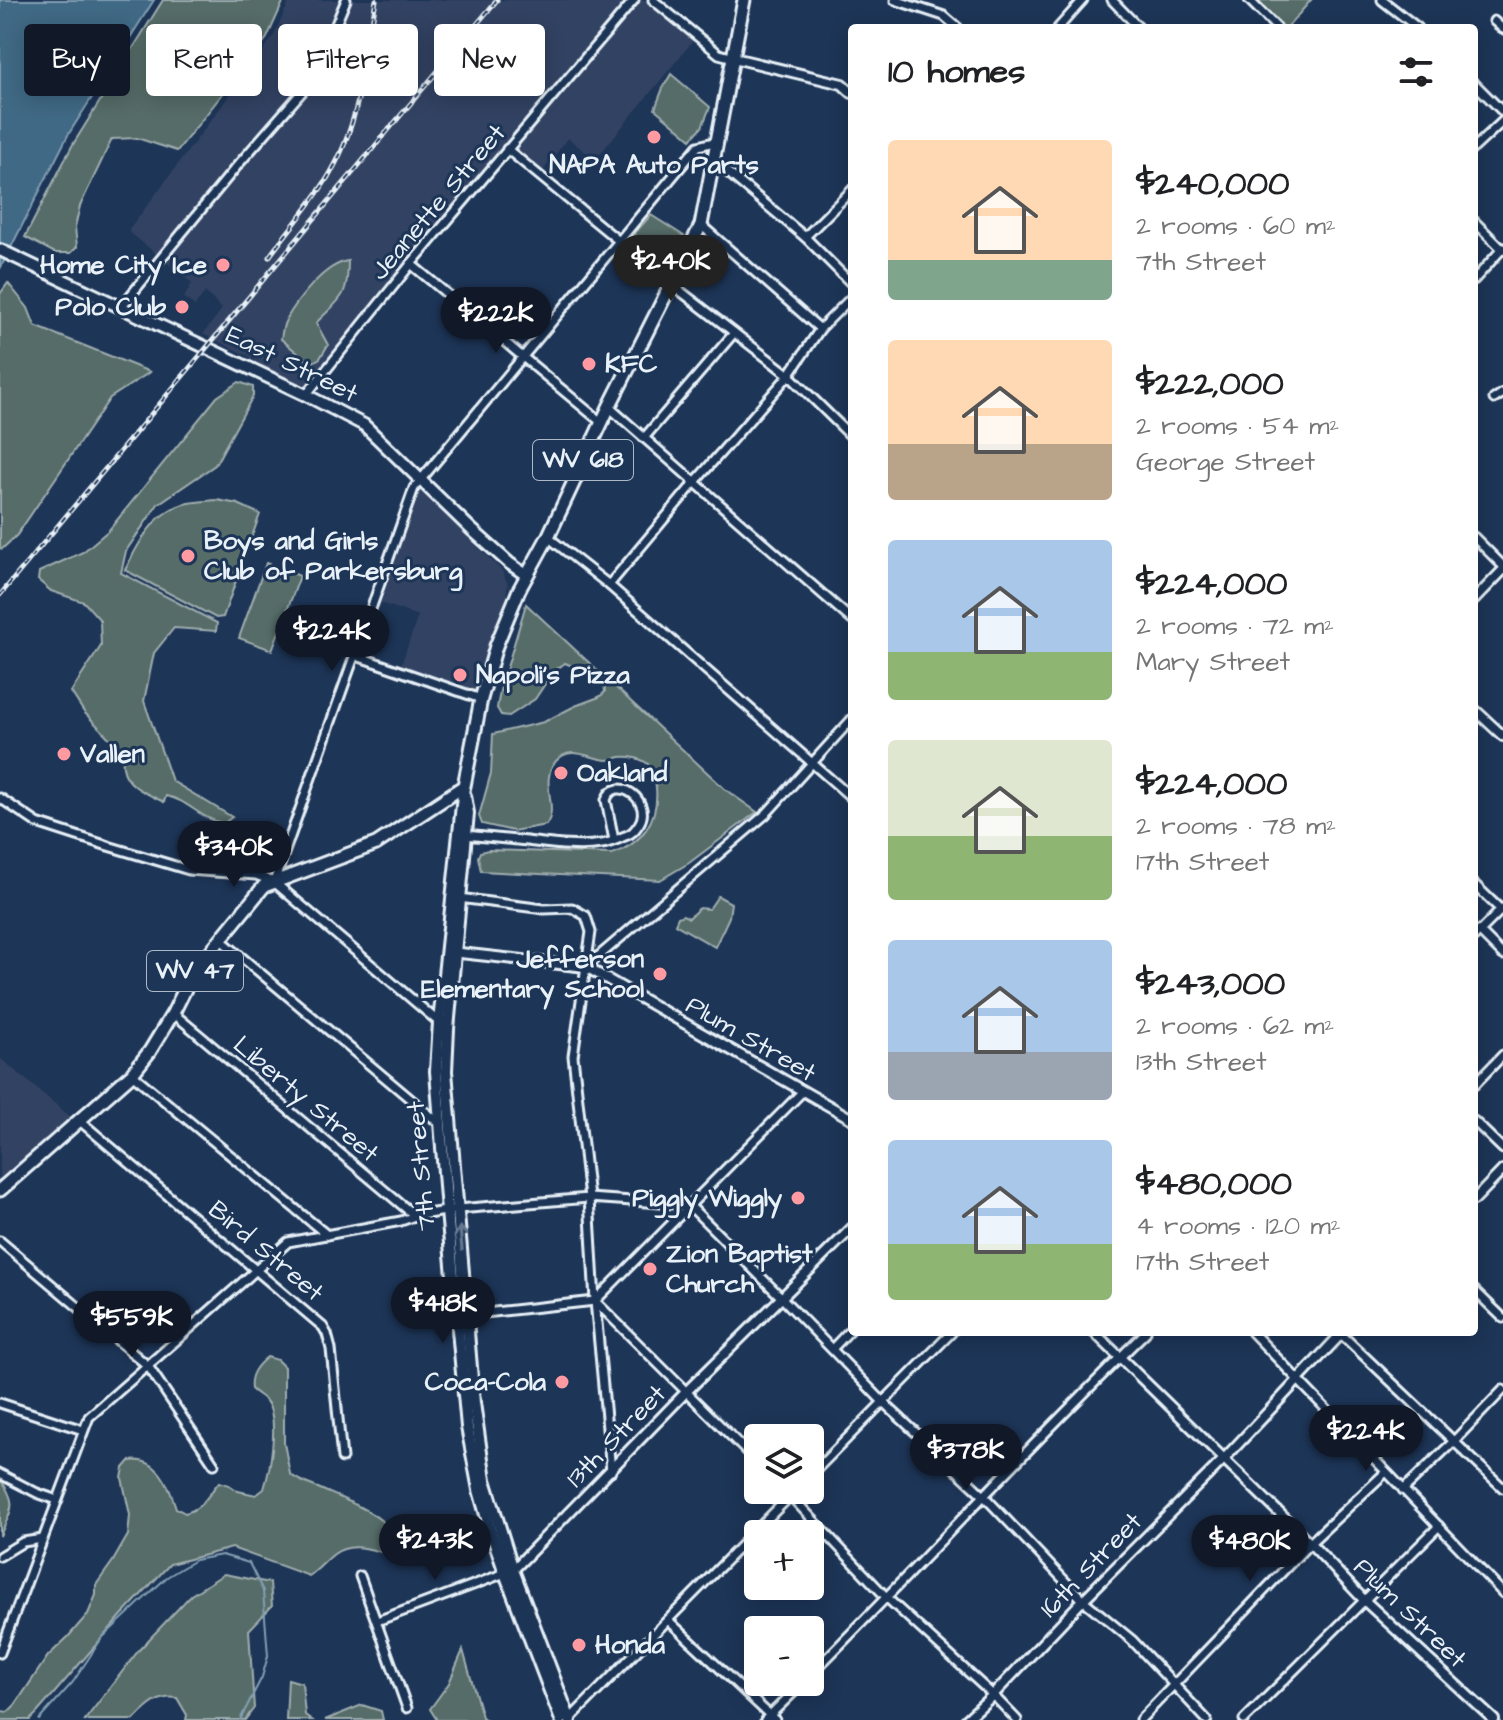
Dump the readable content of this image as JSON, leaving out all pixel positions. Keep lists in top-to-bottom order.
{
  "streets": {
    "main road": [
      "East Street",
      "WV 618",
      "WV 47",
      "7th Street"
    ],
    "street": [
      "Jeanette Street",
      "Plum Street",
      "Liberty Street",
      "Bird Street",
      "13th Street",
      "16th Street"
    ]
  },
  "crossings": [
    ["Jeanette Street", "East Street"],
    ["East Street", "7th Street"],
    ["WV 47", "Liberty Street"],
    ["WV 47", "7th Street"],
    ["WV 47", "Bird Street"],
    ["Plum Street", "7th Street"],
    ["Plum Street", "16th Street"],
    ["7th Street", "13th Street"]
  ],
  "places": [
    "NAPA Auto Parts",
    "Home City Ice",
    "Polo Club",
    "KFC",
    "Boys and Girls Club of Parkersburg",
    "Napoli's Pizza",
    "Vallen",
    "Oakland",
    "Jefferson Elementary School",
    "Piggly Wiggly",
    "Zion Baptist Church",
    "Coca-Cola",
    "Honda"
  ],
  "page": {
    "chip": [
      "Buy",
      "Rent",
      "Filters",
      "New"
    ],
    "heading": "10 homes",
    "list": [
      {
        "name": "$240,000",
        "note": "2 rooms · 60 m² · 7th Street"
      },
      {
        "name": "$222,000",
        "note": "2 rooms · 54 m² · George Street"
      },
      {
        "name": "$224,000",
        "note": "2 rooms · 72 m² · Mary Street"
      },
      {
        "name": "$224,000",
        "note": "2 rooms · 78 m² · 17th Street"
      },
      {
        "name": "$243,000",
        "note": "2 rooms · 62 m² · 13th Street"
      },
      {
        "name": "$480,000",
        "note": "4 rooms · 120 m² · 17th Street"
      }
    ],
    "price": [
      "$240K",
      "$222K",
      "$224K",
      "$340K",
      "$418K",
      "$559K",
      "$224K",
      "$378K",
      "$243K",
      "$480K"
    ],
    "map_buttons": ["+", "−"]
  }
}
